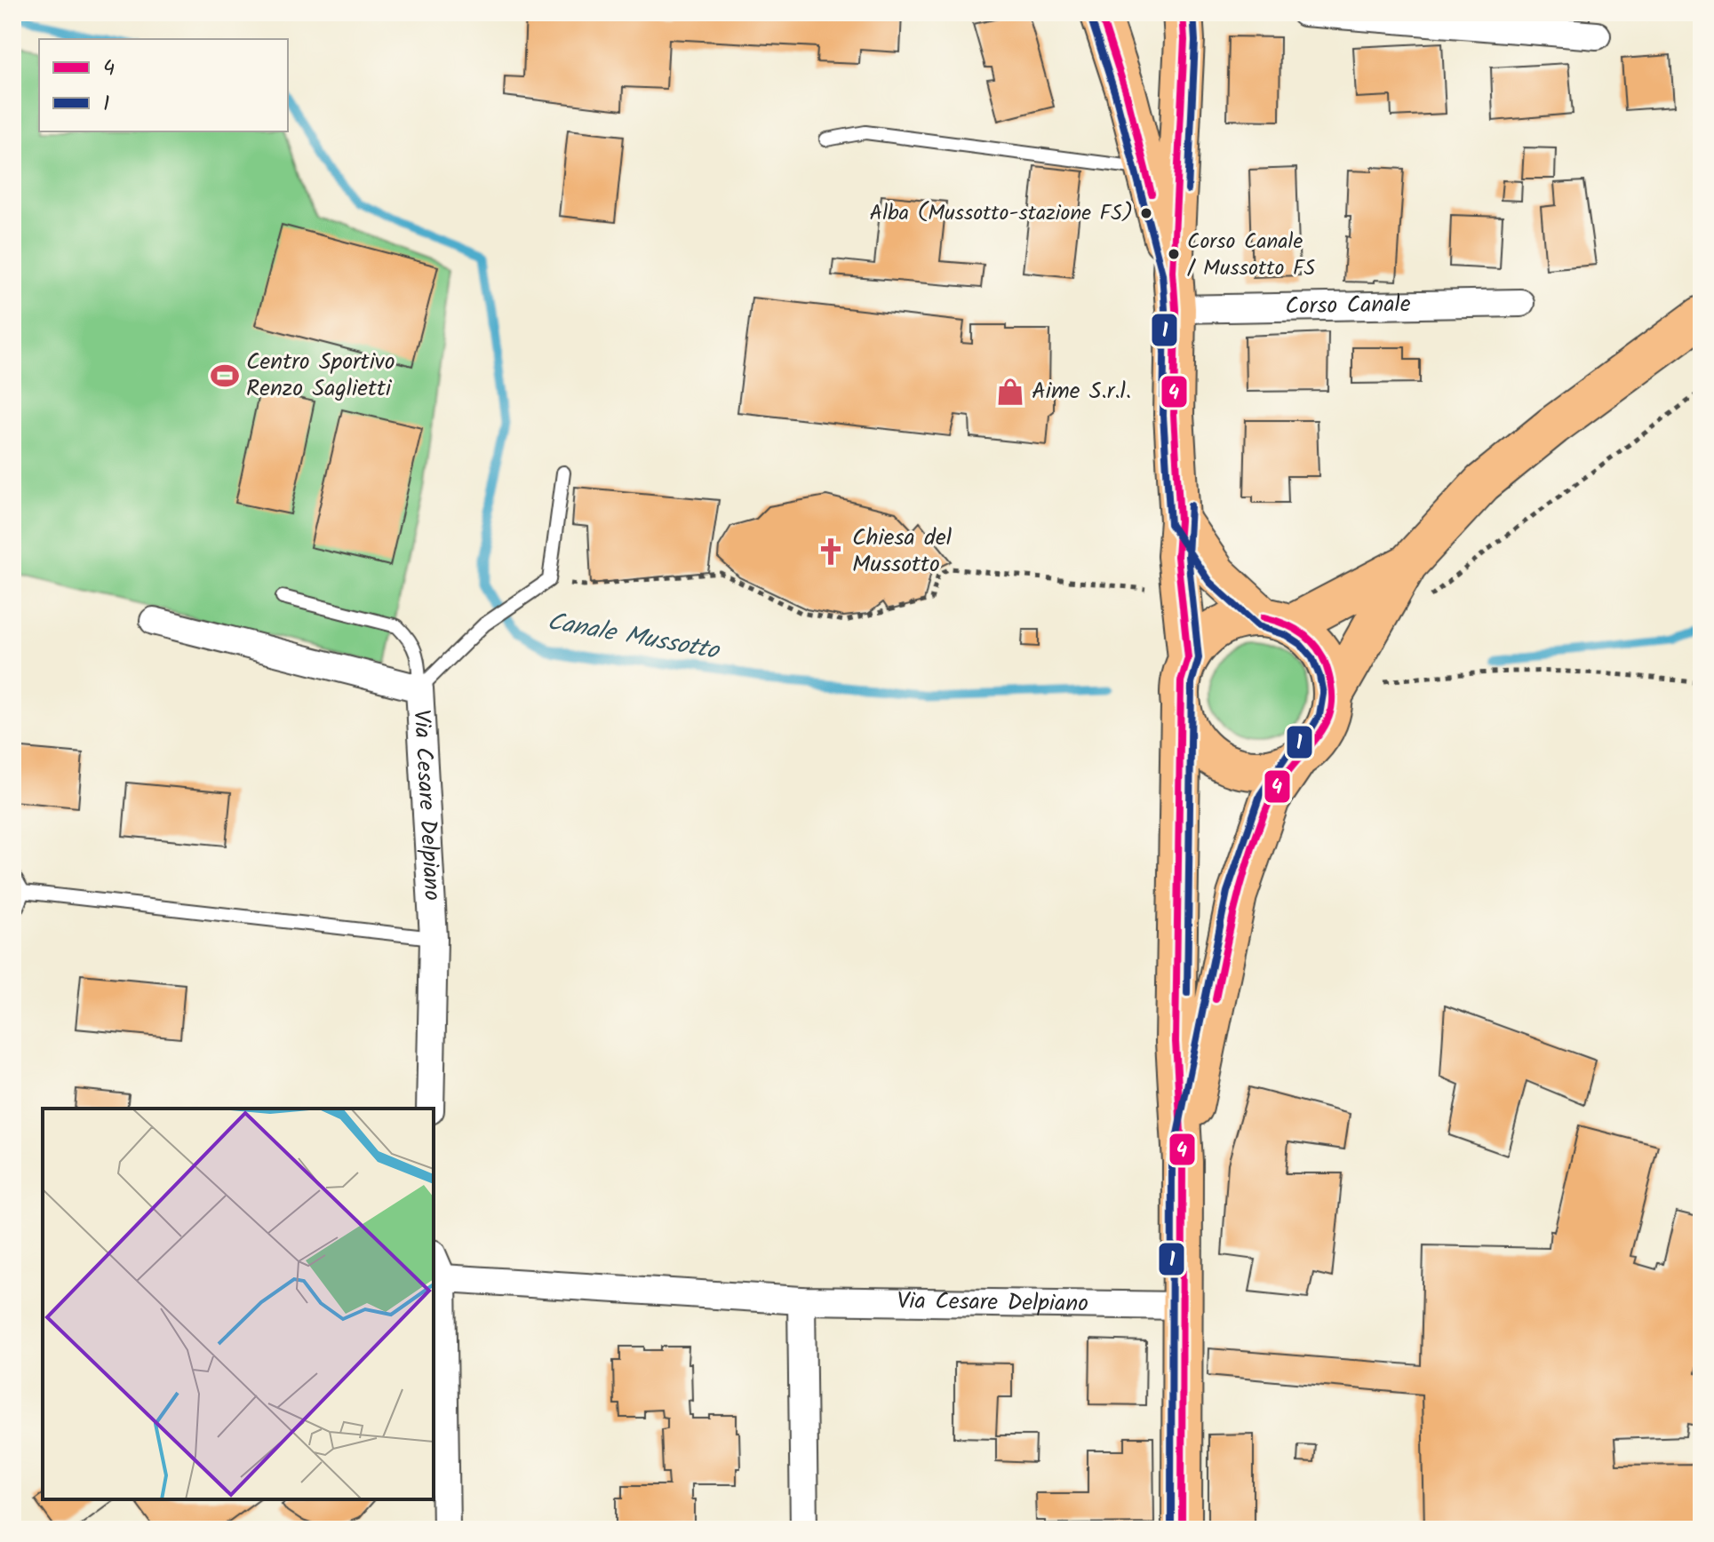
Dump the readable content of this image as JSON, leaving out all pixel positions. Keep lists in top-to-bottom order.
{
  "streets": {
    "street": ["Corso Canale", "Via Cesare Delpiano"]
  },
  "water": ["Canale Mussotto"],
  "places": {
    "other": ["Alba (Mussotto-stazione FS)", "Corso Canale / Mussotto FS"],
    "sports": ["Centro Sportivo Renzo Saglietti"],
    "shop": ["Aime S.r.l."],
    "church": ["Chiesa del Mussotto"]
  },
  "lines": ["transit line 4", "transit line 1"],
  "legend": ["4", "1"]
}
